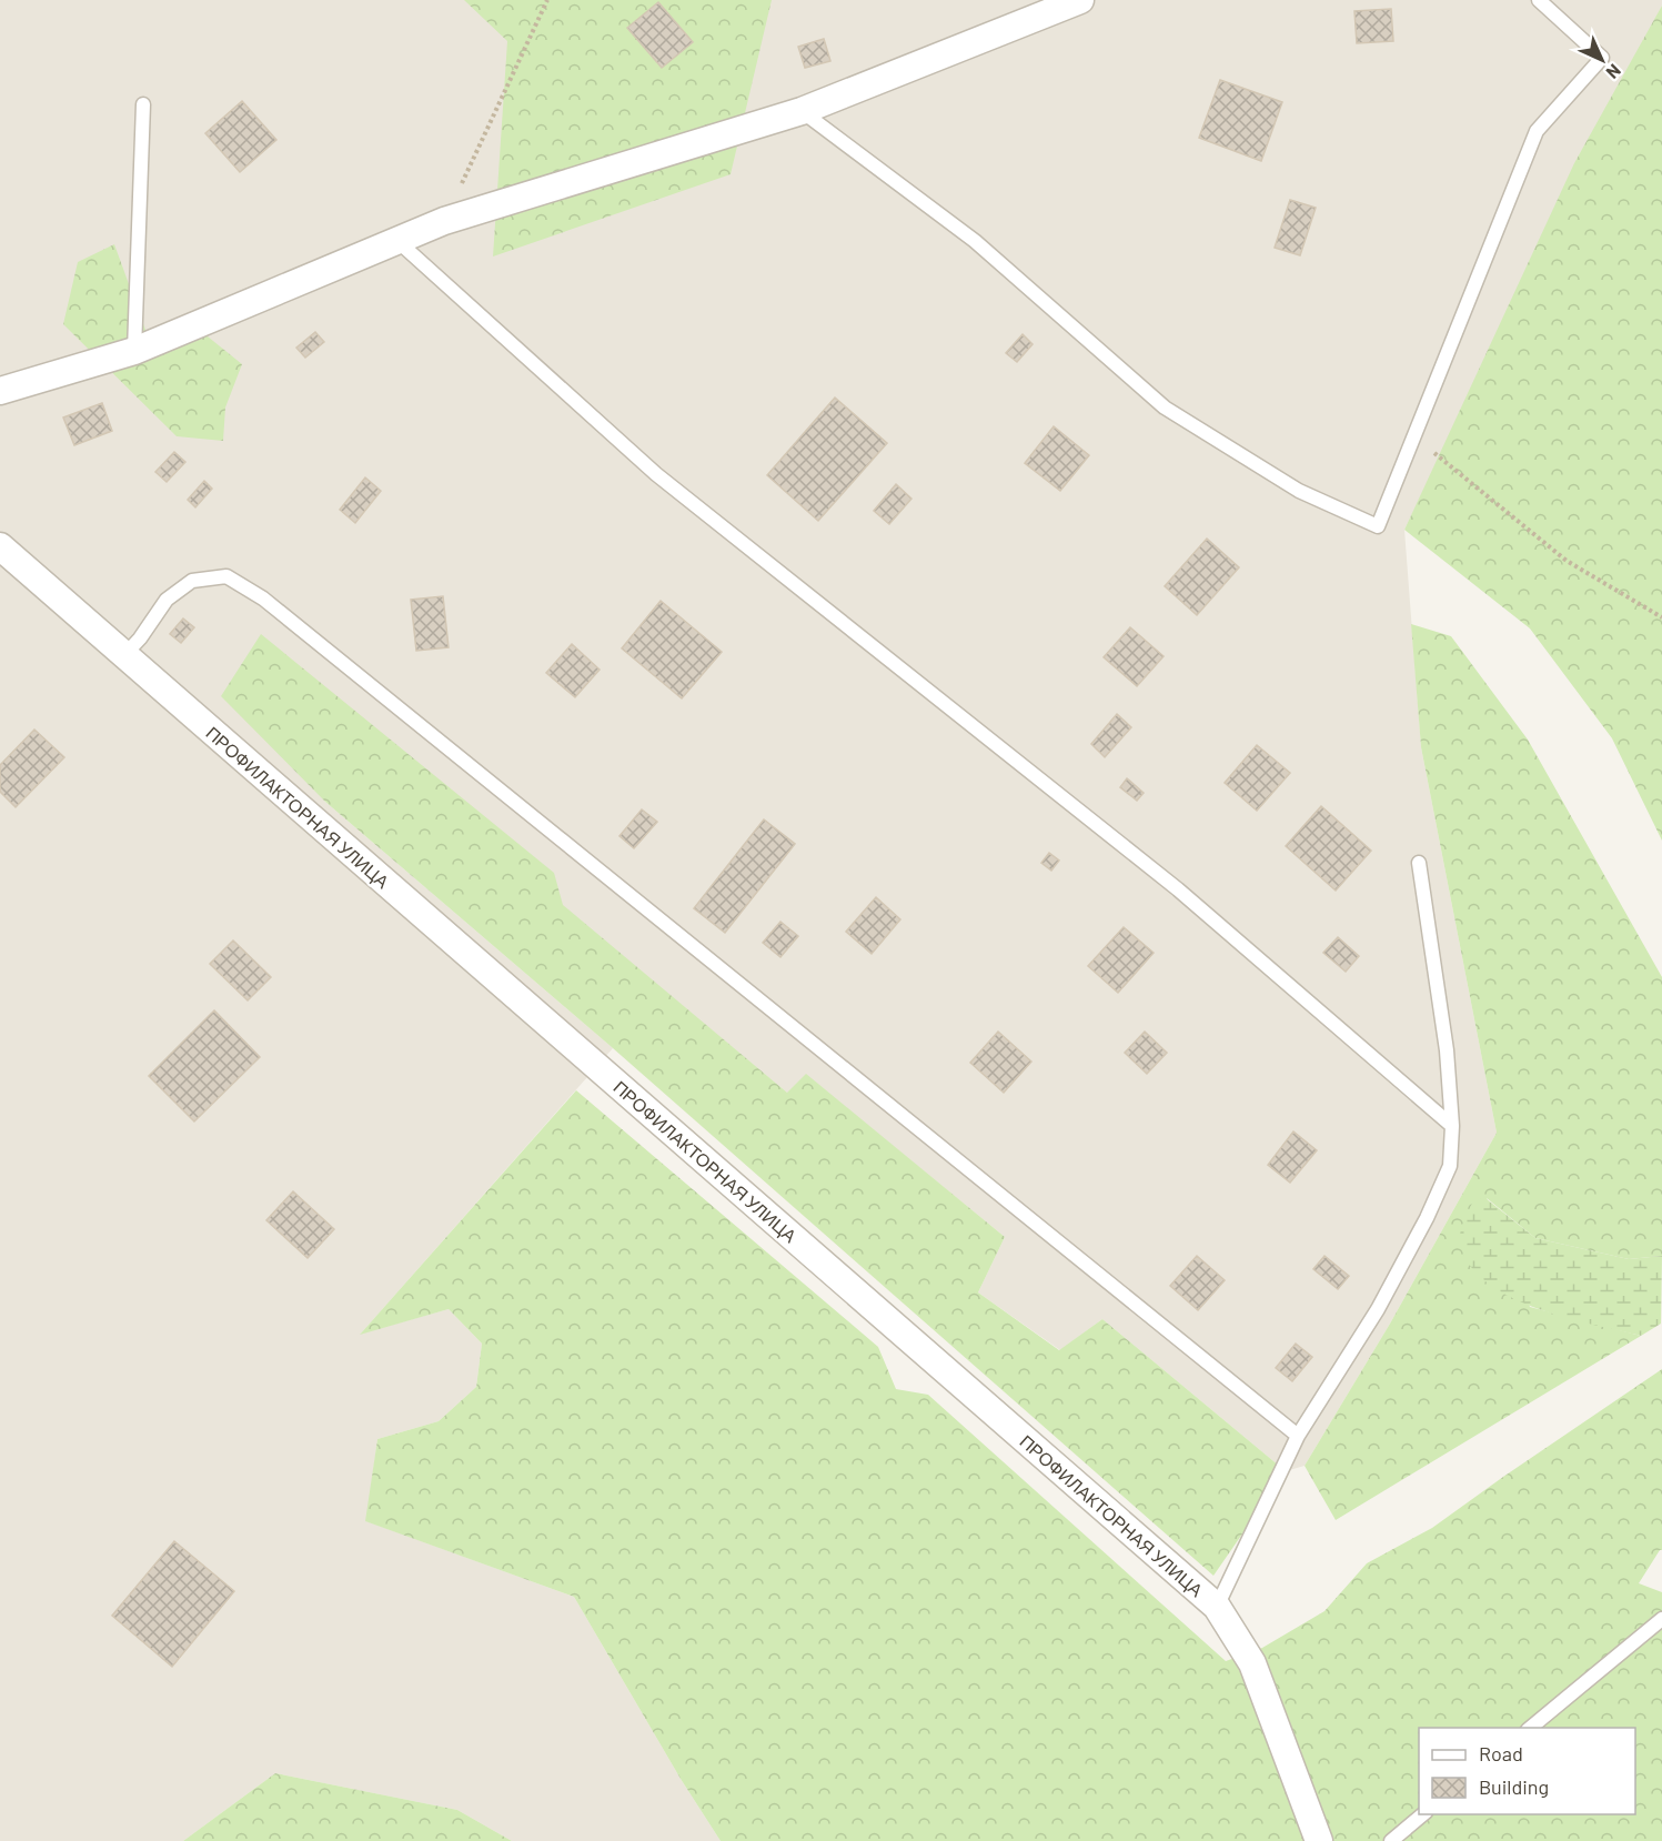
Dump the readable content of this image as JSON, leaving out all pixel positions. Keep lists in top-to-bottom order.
{
  "streets": {
    "street": ["ПРОФИЛАКТОРНАЯ УЛИЦА"]
  },
  "legend": ["Road", "Building"],
  "north": "bottom right"
}
